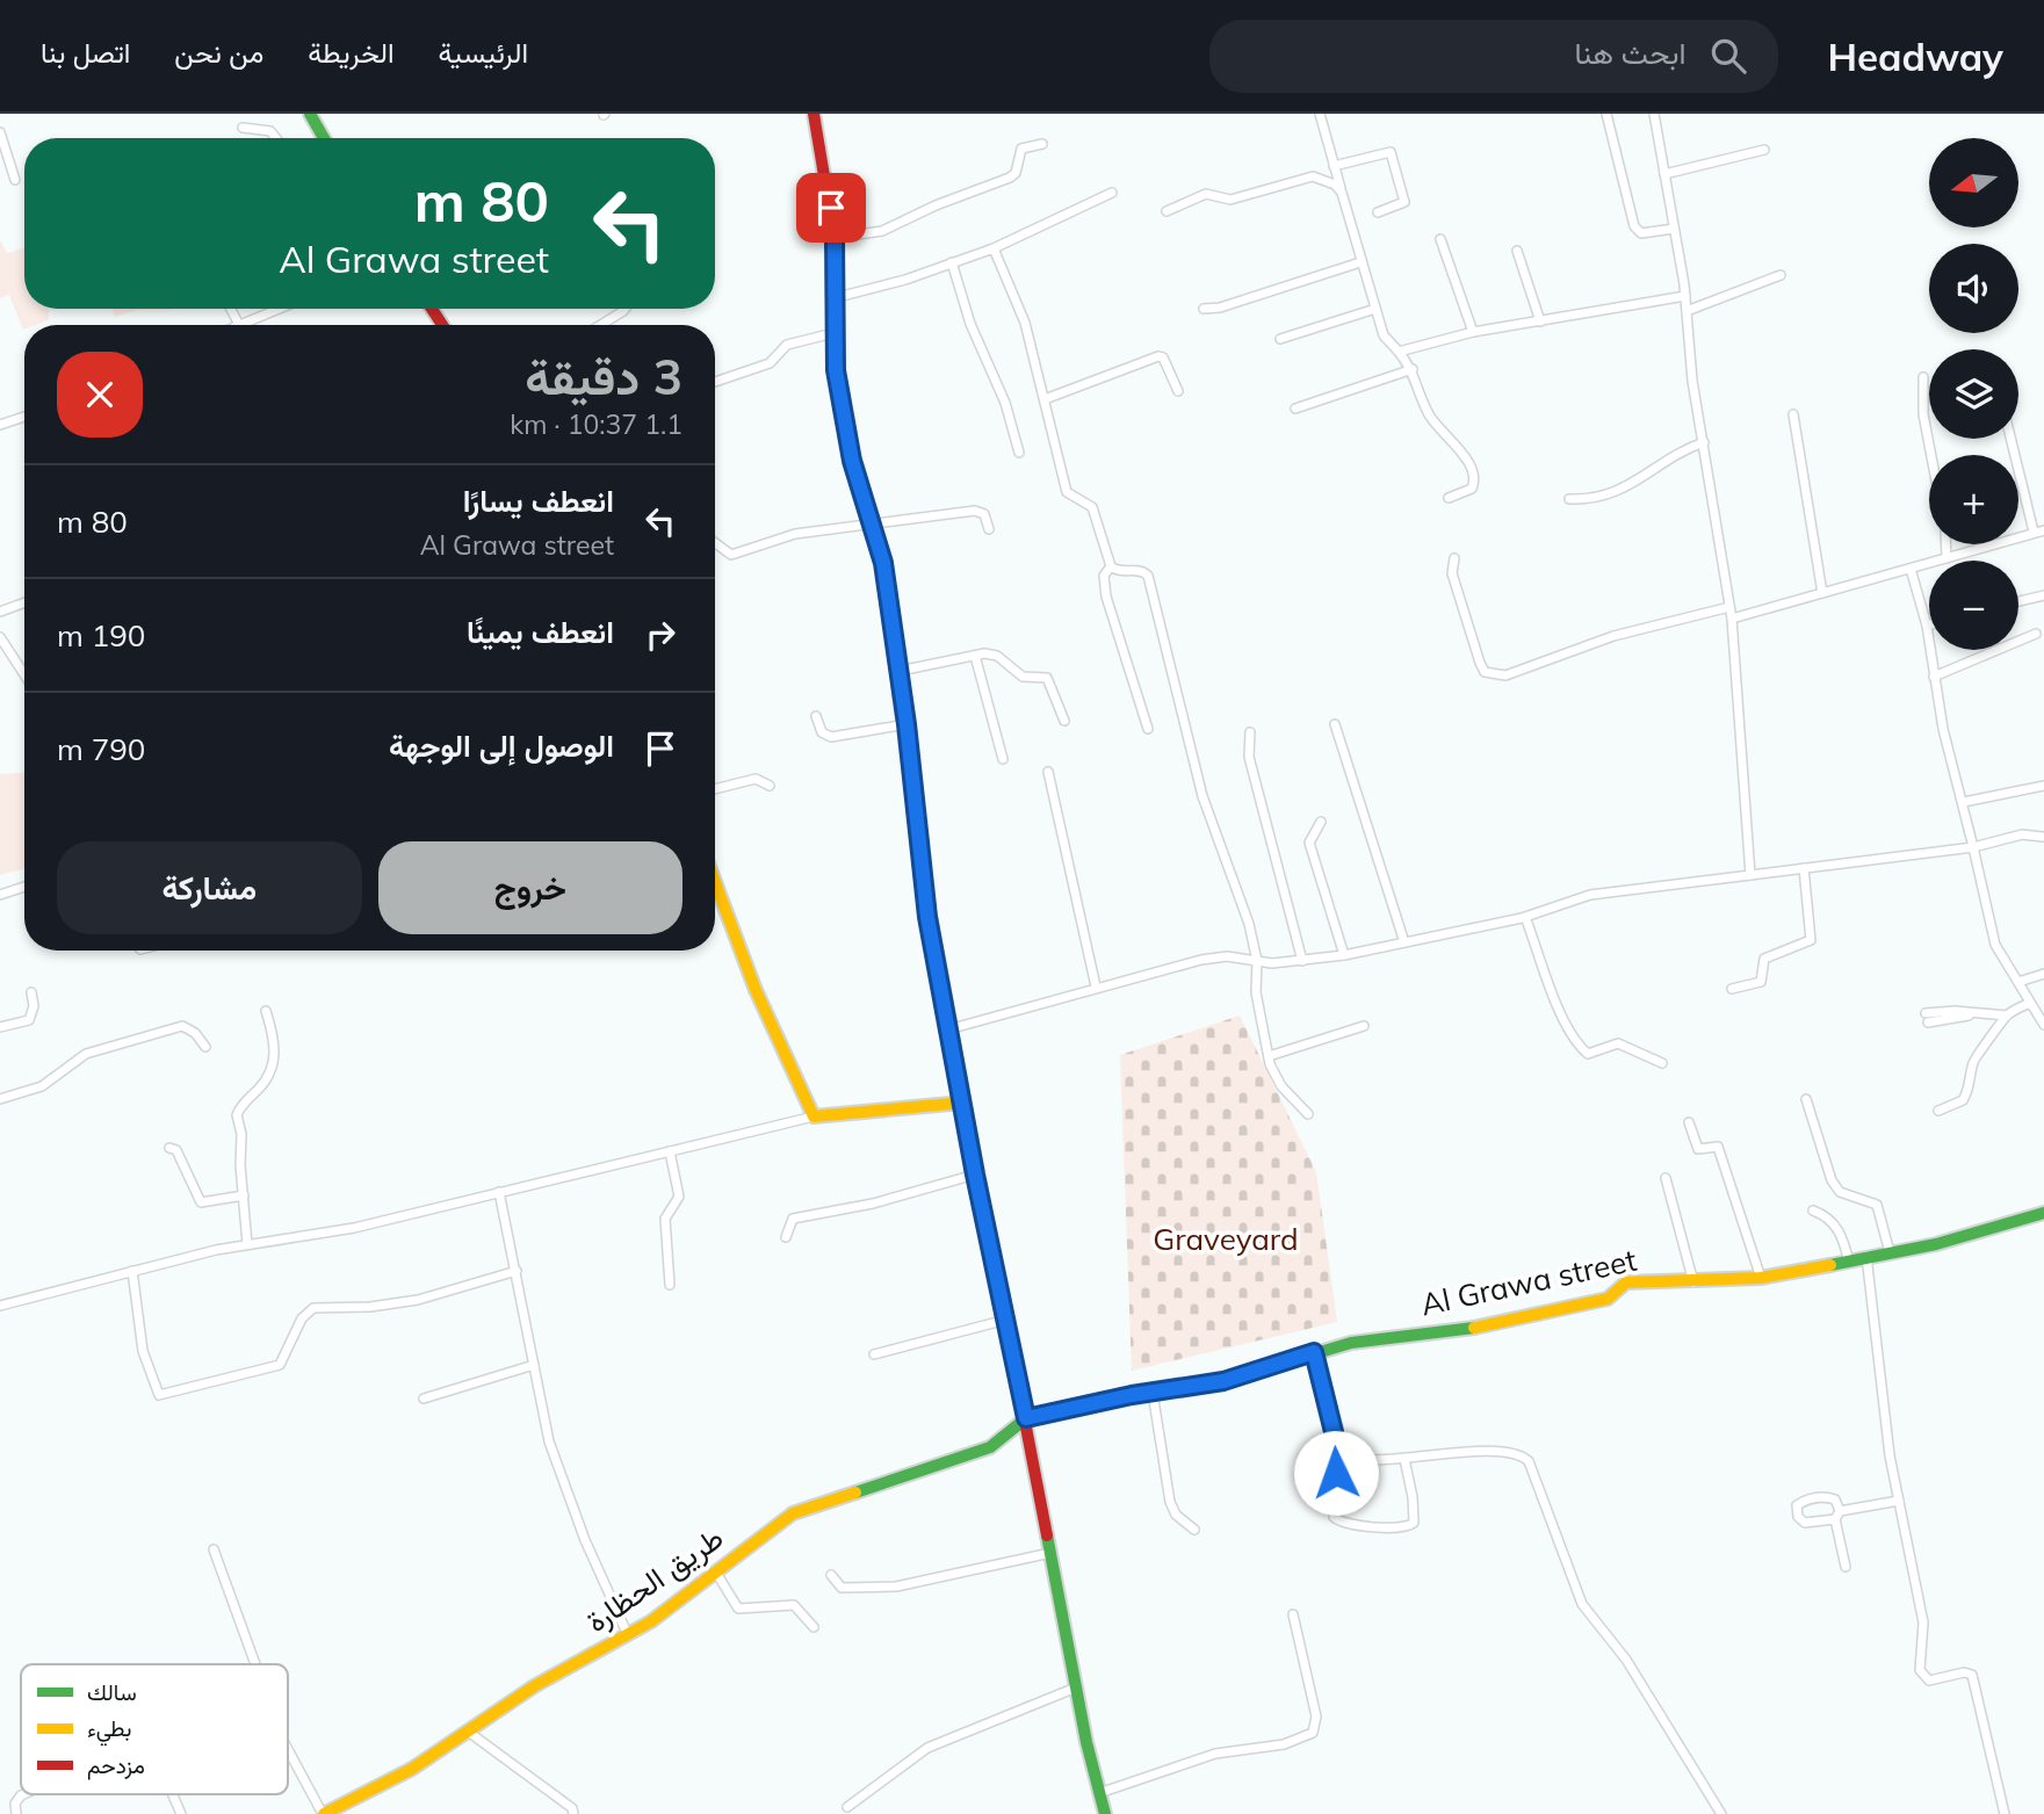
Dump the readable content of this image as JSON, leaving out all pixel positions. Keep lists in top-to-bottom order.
{
  "streets": {
    "street": ["Al Grawa street", "طريق الحظارة"]
  },
  "crossings": [
    ["Al Grawa street", "طريق الحظارة"]
  ],
  "parks": ["Graveyard"],
  "legend": ["سالك", "بطيء", "مزدحم"],
  "north": "left",
  "page": {
    "header": "Headway",
    "search": "ابحث هنا",
    "nav": [
      "الرئيسية",
      "الخريطة",
      "من نحن",
      "اتصل بنا"
    ],
    "map_buttons": ["+", "−"],
    "turn": ["80 m", "Al Grawa street"],
    "heading": ["3 دقيقة", "1.1 km · 10:37"],
    "list": [
      {
        "name": "انعطف يسارًا",
        "note": "Al Grawa street",
        "value": "80 m"
      },
      {
        "name": "انعطف يمينًا",
        "value": "190 m"
      },
      {
        "name": "الوصول إلى الوجهة",
        "value": "790 m"
      }
    ],
    "buttons": ["خروج", "مشاركة"]
  }
}
